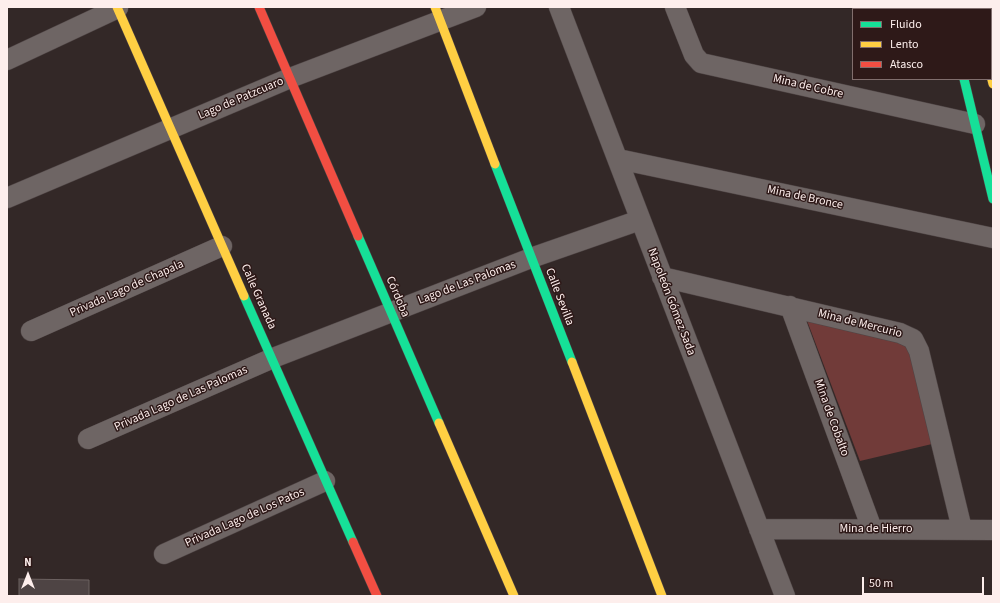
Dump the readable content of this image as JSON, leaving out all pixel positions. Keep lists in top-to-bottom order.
{
  "streets": {
    "street": [
      "Mina de Cobre",
      "Lago de Patzcuaro",
      "Mina de Bronce",
      "Lago de Las Palomas",
      "Privada Lago de Chapala",
      "Calle Granada",
      "Córdoba",
      "Calle Sevilla",
      "Napoleón Gómez Sada",
      "Mina de Mercurio",
      "Privada Lago de Las Palomas",
      "Mina de Cobalto",
      "Privada Lago de Los Patos",
      "Mina de Hierro"
    ]
  },
  "crossings": [
    ["Lago de Patzcuaro", "Calle Granada"],
    ["Lago de Patzcuaro", "Córdoba"],
    ["Lago de Patzcuaro", "Calle Sevilla"],
    ["Mina de Bronce", "Napoleón Gómez Sada"],
    ["Lago de Las Palomas", "Calle Granada"],
    ["Lago de Las Palomas", "Córdoba"],
    ["Lago de Las Palomas", "Calle Sevilla"],
    ["Lago de Las Palomas", "Napoleón Gómez Sada"],
    ["Lago de Las Palomas", "Privada Lago de Las Palomas"],
    ["Privada Lago de Chapala", "Calle Granada"],
    ["Calle Granada", "Privada Lago de Las Palomas"],
    ["Calle Granada", "Privada Lago de Los Patos"],
    ["Napoleón Gómez Sada", "Mina de Mercurio"],
    ["Napoleón Gómez Sada", "Mina de Hierro"],
    ["Mina de Mercurio", "Mina de Cobalto"],
    ["Mina de Mercurio", "Mina de Hierro"],
    ["Mina de Cobalto", "Mina de Hierro"]
  ],
  "legend": ["Fluido", "Lento", "Atasco"],
  "scale_bar": "50 m",
  "north": "top"
}
